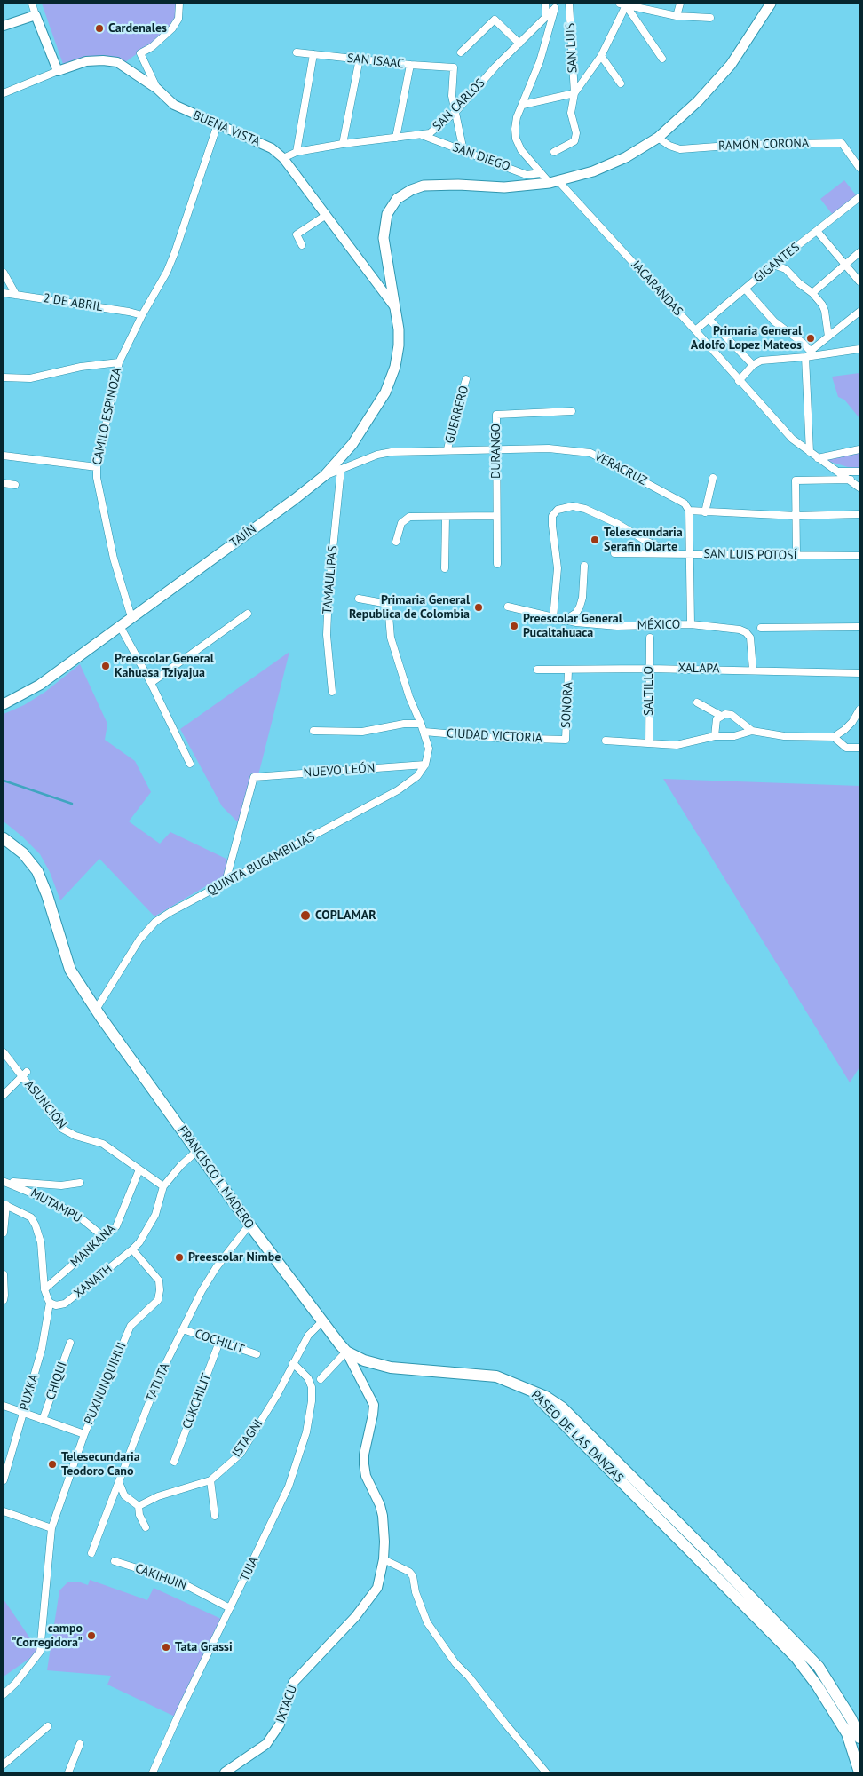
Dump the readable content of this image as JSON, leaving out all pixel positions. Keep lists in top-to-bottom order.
{
  "streets": {
    "main road": ["TAJÍN", "FRANCISCO I. MADERO", "PASEO DE LAS DANZAS"],
    "street": [
      "SAN LUIS",
      "SAN ISAAC",
      "SAN CARLOS",
      "BUENA VISTA",
      "RAMÓN CORONA",
      "SAN DIEGO",
      "GIGANTES",
      "JACARANDAS",
      "2 DE ABRIL",
      "GUERRERO",
      "CAMILO ESPINOZA",
      "DURANGO",
      "VERACRUZ",
      "SAN LUIS POTOSÍ",
      "TAMAULIPAS",
      "MÉXICO",
      "XALAPA",
      "SALTILLO",
      "SONORA",
      "CIUDAD VICTORIA",
      "NUEVO LEÓN",
      "QUINTA BUGAMBILIAS",
      "ASUNCIÓN",
      "MUTAMPU",
      "MANKANA",
      "XANATH",
      "COCHILIT",
      "CHIQUI",
      "TATUTA",
      "PUXNUNQUIHUI",
      "PUXKA",
      "COKCHILIT",
      "ISTAGNI",
      "TIJIA",
      "CAKIHUIN",
      "IXTACU"
    ]
  },
  "crossings": [
    ["SAN ISAAC", "SAN CARLOS"],
    ["SAN CARLOS", "BUENA VISTA"],
    ["SAN CARLOS", "SAN DIEGO"],
    ["SAN CARLOS", "JACARANDAS"],
    ["BUENA VISTA", "CAMILO ESPINOZA"],
    ["BUENA VISTA", "TAJÍN"],
    ["RAMÓN CORONA", "TAJÍN"],
    ["SAN DIEGO", "JACARANDAS"],
    ["GIGANTES", "JACARANDAS"],
    ["JACARANDAS", "TAJÍN"],
    ["2 DE ABRIL", "CAMILO ESPINOZA"],
    ["GUERRERO", "VERACRUZ"],
    ["CAMILO ESPINOZA", "TAJÍN"],
    ["DURANGO", "VERACRUZ"],
    ["VERACRUZ", "TAJÍN"],
    ["VERACRUZ", "TAMAULIPAS"],
    ["MÉXICO", "XALAPA"],
    ["XALAPA", "SALTILLO"],
    ["XALAPA", "SONORA"],
    ["SONORA", "CIUDAD VICTORIA"],
    ["NUEVO LEÓN", "QUINTA BUGAMBILIAS"],
    ["QUINTA BUGAMBILIAS", "FRANCISCO I. MADERO"],
    ["ASUNCIÓN", "MANKANA"],
    ["ASUNCIÓN", "XANATH"],
    ["FRANCISCO I. MADERO", "XANATH"],
    ["FRANCISCO I. MADERO", "TATUTA"],
    ["FRANCISCO I. MADERO", "PASEO DE LAS DANZAS"],
    ["FRANCISCO I. MADERO", "ISTAGNI"],
    ["MUTAMPU", "MANKANA"],
    ["XANATH", "PUXNUNQUIHUI"],
    ["XANATH", "PUXKA"],
    ["COCHILIT", "TATUTA"],
    ["COCHILIT", "COKCHILIT"],
    ["ISTAGNI", "TIJIA"],
    ["TIJIA", "CAKIHUIN"]
  ],
  "places": [
    "Cardenales",
    "Primaria General Adolfo Lopez Mateos",
    "Telesecundaria Serafin Olarte",
    "Primaria General Republica de Colombia",
    "Preescolar General Pucaltahuaca",
    "Preescolar General Kahuasa Tziyajua",
    "COPLAMAR",
    "Preescolar Nimbe",
    "Telesecundaria Teodoro Cano",
    "campo \"Corregidora\"",
    "Tata Grassi"
  ]
}
